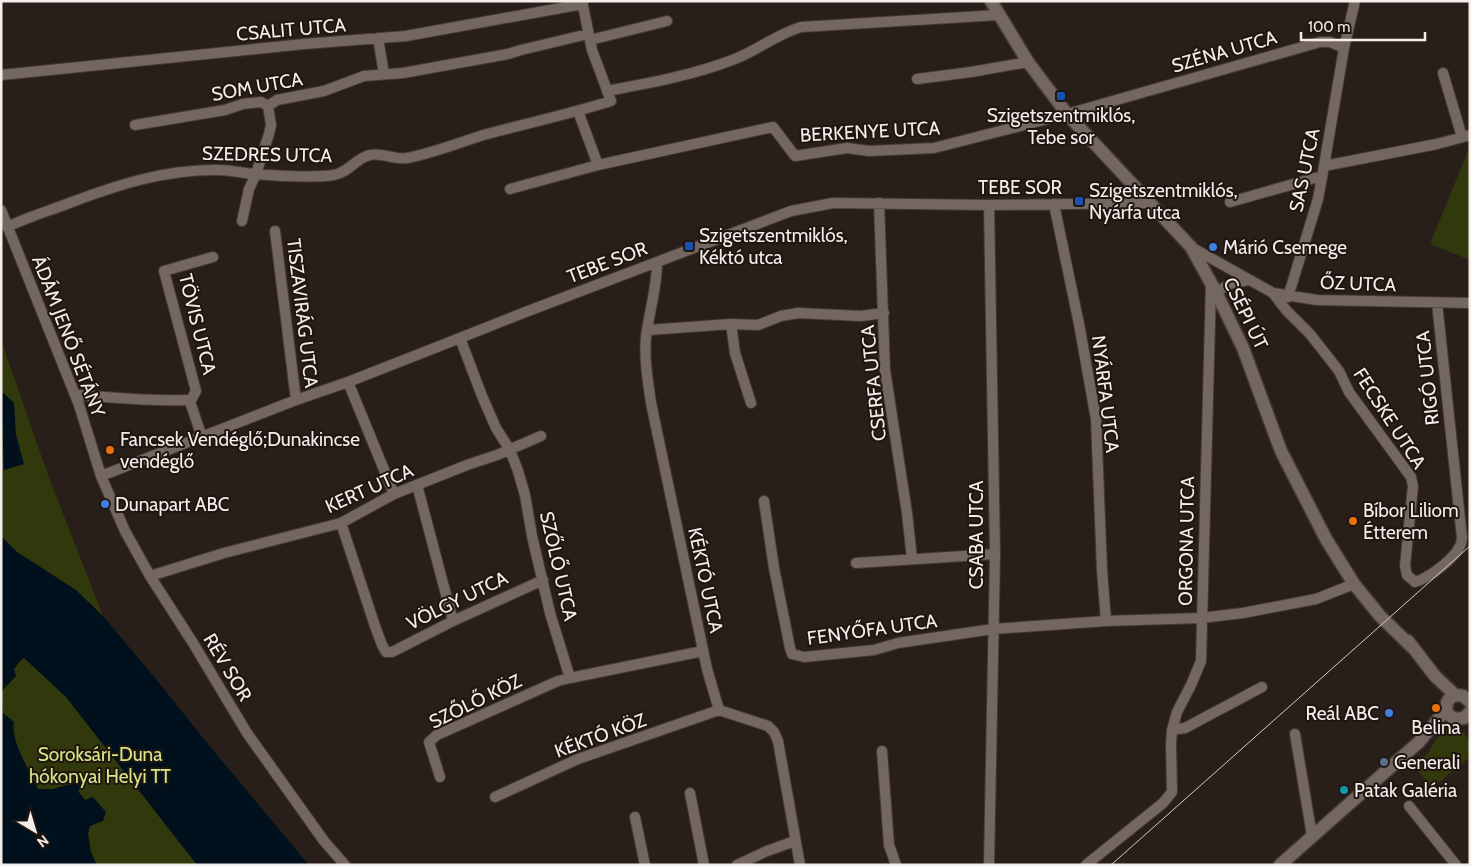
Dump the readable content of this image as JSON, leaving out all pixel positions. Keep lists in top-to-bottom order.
{
  "streets": {
    "street": [
      "CSALIT UTCA",
      "SZÉNA UTCA",
      "SOM UTCA",
      "BERKENYE UTCA",
      "SZEDRES UTCA",
      "SAS UTCA",
      "TEBE SOR",
      "ŐZ UTCA",
      "TISZAVIRÁG UTCA",
      "CSÉPI ÚT",
      "TÖVIS UTCA",
      "ÁDÁM JENŐ SÉTÁNY",
      "RIGÓ UTCA",
      "CSERFA UTCA",
      "NYÁRFA UTCA",
      "FECSKE UTCA",
      "KERT UTCA",
      "CSABA UTCA",
      "ORGONA UTCA",
      "SZŐLŐ UTCA",
      "KÉKTÓ UTCA",
      "VÖLGY UTCA",
      "FENYŐFA UTCA",
      "RÉV SOR",
      "SZŐLŐ KÖZ",
      "KÉKTÓ KÖZ"
    ]
  },
  "crossings": [
    ["SZÉNA UTCA", "BERKENYE UTCA"],
    ["SZÉNA UTCA", "SAS UTCA"],
    ["SZÉNA UTCA", "CSÉPI ÚT"],
    ["BERKENYE UTCA", "CSÉPI ÚT"],
    ["SZEDRES UTCA", "CSÉPI ÚT"],
    ["SZEDRES UTCA", "ÁDÁM JENŐ SÉTÁNY"],
    ["SAS UTCA", "ŐZ UTCA"],
    ["TEBE SOR", "TISZAVIRÁG UTCA"],
    ["TEBE SOR", "CSÉPI ÚT"],
    ["TEBE SOR", "TÖVIS UTCA"],
    ["TEBE SOR", "ÁDÁM JENŐ SÉTÁNY"],
    ["TEBE SOR", "CSERFA UTCA"],
    ["TEBE SOR", "NYÁRFA UTCA"],
    ["TEBE SOR", "CSABA UTCA"],
    ["TEBE SOR", "SZŐLŐ UTCA"],
    ["TEBE SOR", "KÉKTÓ UTCA"],
    ["TEBE SOR", "RÉV SOR"],
    ["ŐZ UTCA", "CSÉPI ÚT"],
    ["ŐZ UTCA", "RIGÓ UTCA"],
    ["ŐZ UTCA", "FECSKE UTCA"],
    ["CSÉPI ÚT", "ORGONA UTCA"],
    ["TÖVIS UTCA", "ÁDÁM JENŐ SÉTÁNY"],
    ["ÁDÁM JENŐ SÉTÁNY", "RÉV SOR"],
    ["RIGÓ UTCA", "FECSKE UTCA"],
    ["KERT UTCA", "SZŐLŐ UTCA"],
    ["KERT UTCA", "VÖLGY UTCA"],
    ["KERT UTCA", "RÉV SOR"],
    ["CSABA UTCA", "FENYŐFA UTCA"],
    ["SZŐLŐ UTCA", "VÖLGY UTCA"],
    ["SZŐLŐ UTCA", "SZŐLŐ KÖZ"],
    ["KÉKTÓ UTCA", "KÉKTÓ KÖZ"]
  ],
  "parks": ["Soroksári-Duna hókonyai Helyi TT"],
  "places": {
    "transit": ["Szigetszentmiklós, Tebe sor", "Szigetszentmiklós, Nyárfa utca", "Szigetszentmiklós, Kéktó utca"],
    "other": [
      "Márió Csemege",
      "Fancsek Vendéglő;Dunakincse vendéglő",
      "Dunapart ABC",
      "Bíbor Liliom Étterem",
      "Belina",
      "Reál ABC",
      "Generali",
      "Patak Galéria"
    ]
  },
  "scale_bar": "100 m",
  "north": "bottom right"
}
